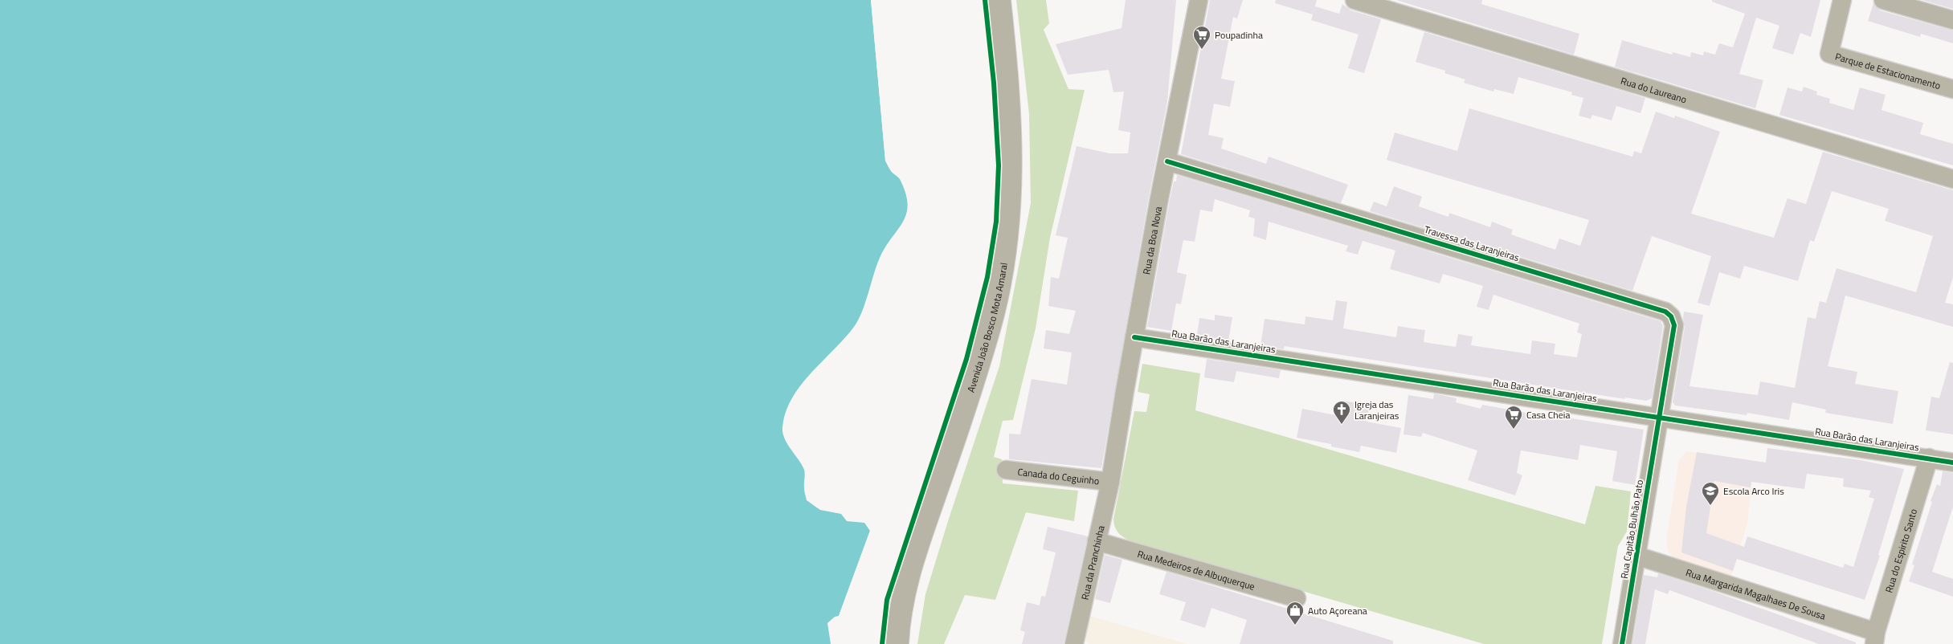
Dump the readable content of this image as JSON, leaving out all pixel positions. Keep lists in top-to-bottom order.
{
  "streets": {
    "main road": ["Avenida João Bosco Mota Amaral"],
    "street": [
      "Parque de Estacionamento",
      "Rua do Laureano",
      "Rua da Boa Nova",
      "Travessa das Laranjeiras",
      "Rua Barão das Laranjeiras",
      "Canada do Ceguinho",
      "Rua Capitão Bulhão Pato",
      "Rua do Espirito Santo",
      "Rua da Pranchinha",
      "Rua Medeiros de Albuquerque",
      "Rua Margarida Magalhaes De Sousa"
    ]
  },
  "crossings": [
    ["Rua da Boa Nova", "Travessa das Laranjeiras"],
    ["Rua da Boa Nova", "Rua Barão das Laranjeiras"],
    ["Rua da Boa Nova", "Canada do Ceguinho"],
    ["Rua da Boa Nova", "Rua da Pranchinha"],
    ["Travessa das Laranjeiras", "Rua Barão das Laranjeiras"],
    ["Travessa das Laranjeiras", "Rua Capitão Bulhão Pato"],
    ["Rua Barão das Laranjeiras", "Rua Capitão Bulhão Pato"],
    ["Rua Barão das Laranjeiras", "Rua do Espirito Santo"],
    ["Canada do Ceguinho", "Rua da Pranchinha"],
    ["Rua Capitão Bulhão Pato", "Rua Margarida Magalhaes De Sousa"],
    ["Rua do Espirito Santo", "Rua Margarida Magalhaes De Sousa"],
    ["Rua da Pranchinha", "Rua Medeiros de Albuquerque"]
  ],
  "places": {
    "supermarket": ["Poupadinha", "Casa Cheia"],
    "church": ["Igreja das Laranjeiras"],
    "school or university": ["Escola Arco Iris"],
    "shop": ["Auto Açoreana"]
  }
}
